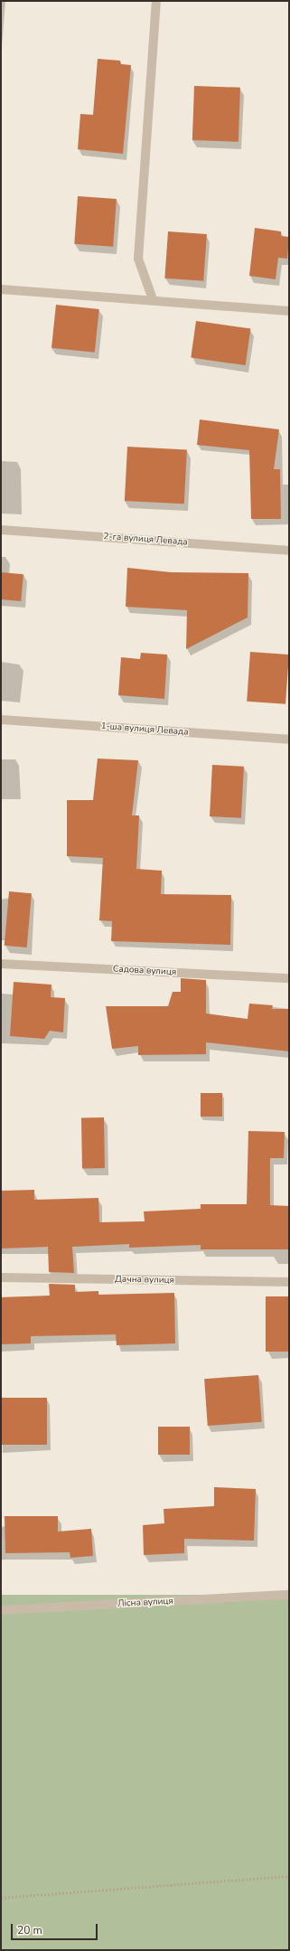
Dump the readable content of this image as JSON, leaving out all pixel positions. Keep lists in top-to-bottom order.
{
  "streets": {
    "street": [
      "2-га вулиця Левада",
      "1-ша вулиця Левада",
      "Садова вулиця",
      "Дачна вулиця",
      "Лісна вулиця"
    ]
  },
  "scale_bar": "20 m"
}
